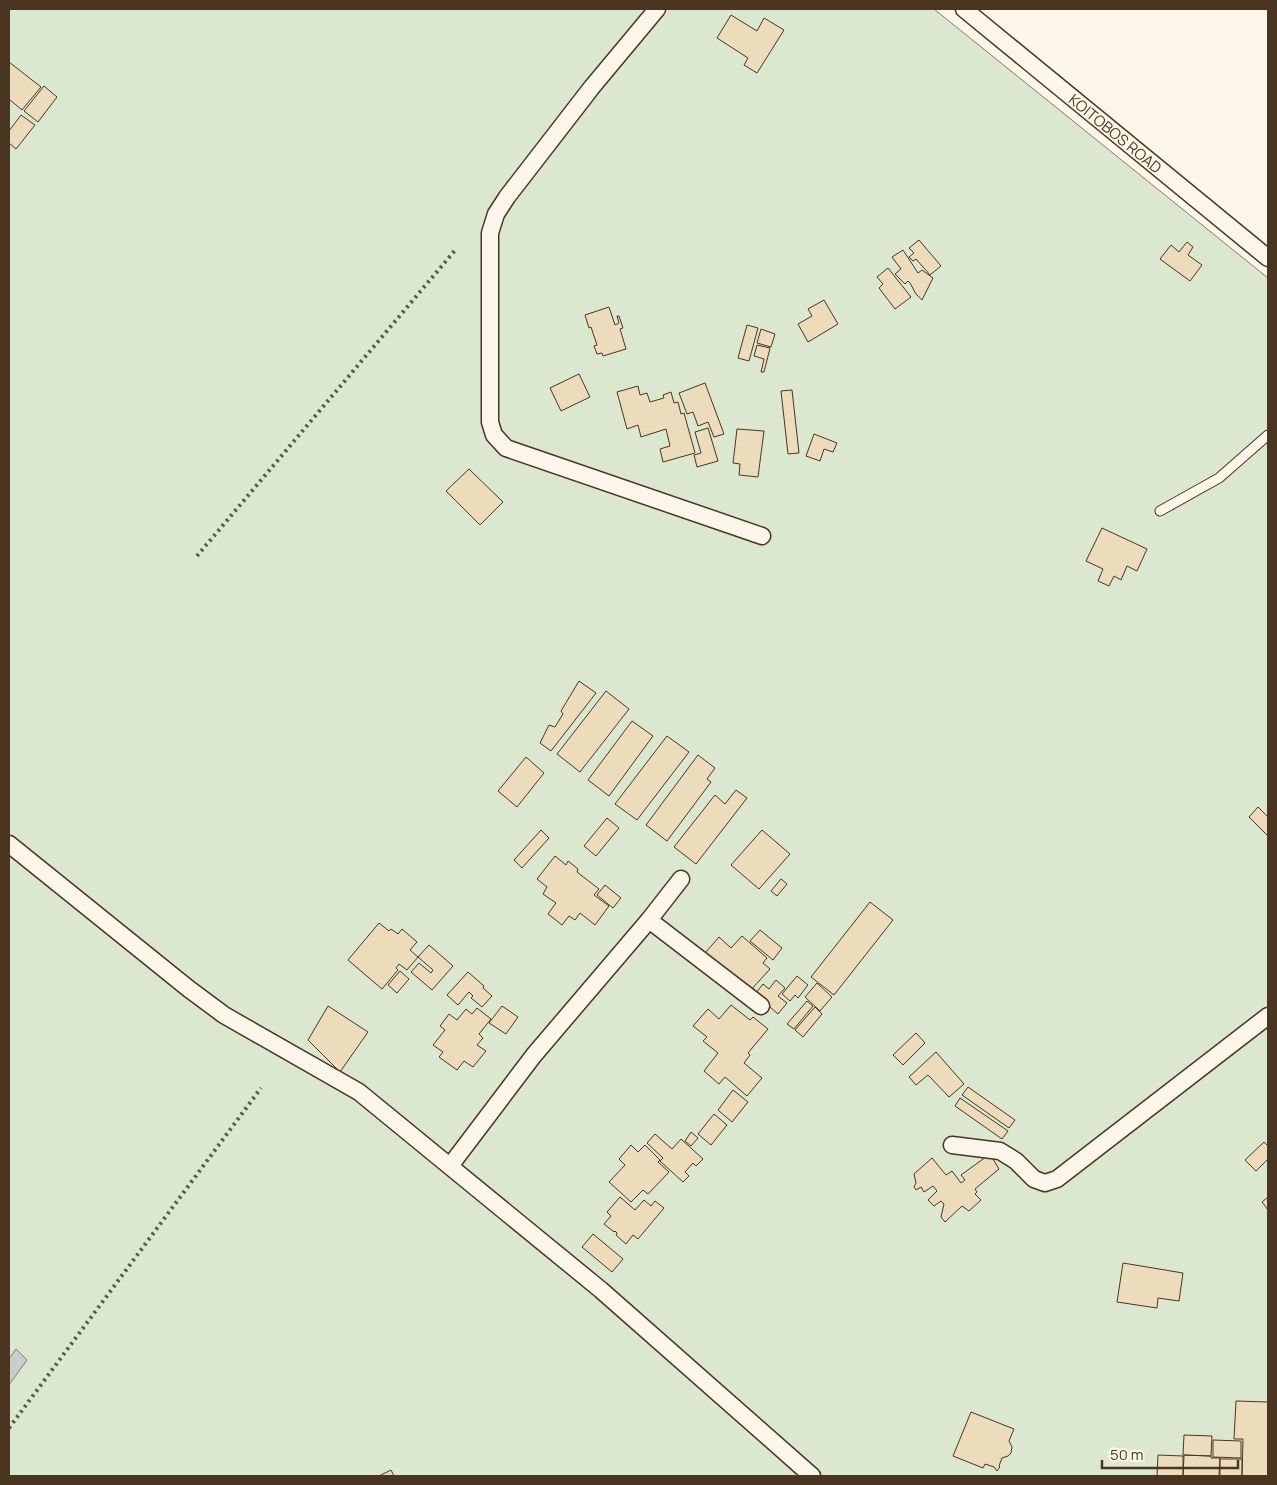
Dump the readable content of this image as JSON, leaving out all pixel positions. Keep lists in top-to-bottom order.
{
  "streets": {
    "street": ["KOITOBOS ROAD"]
  },
  "scale_bar": "50 m"
}
